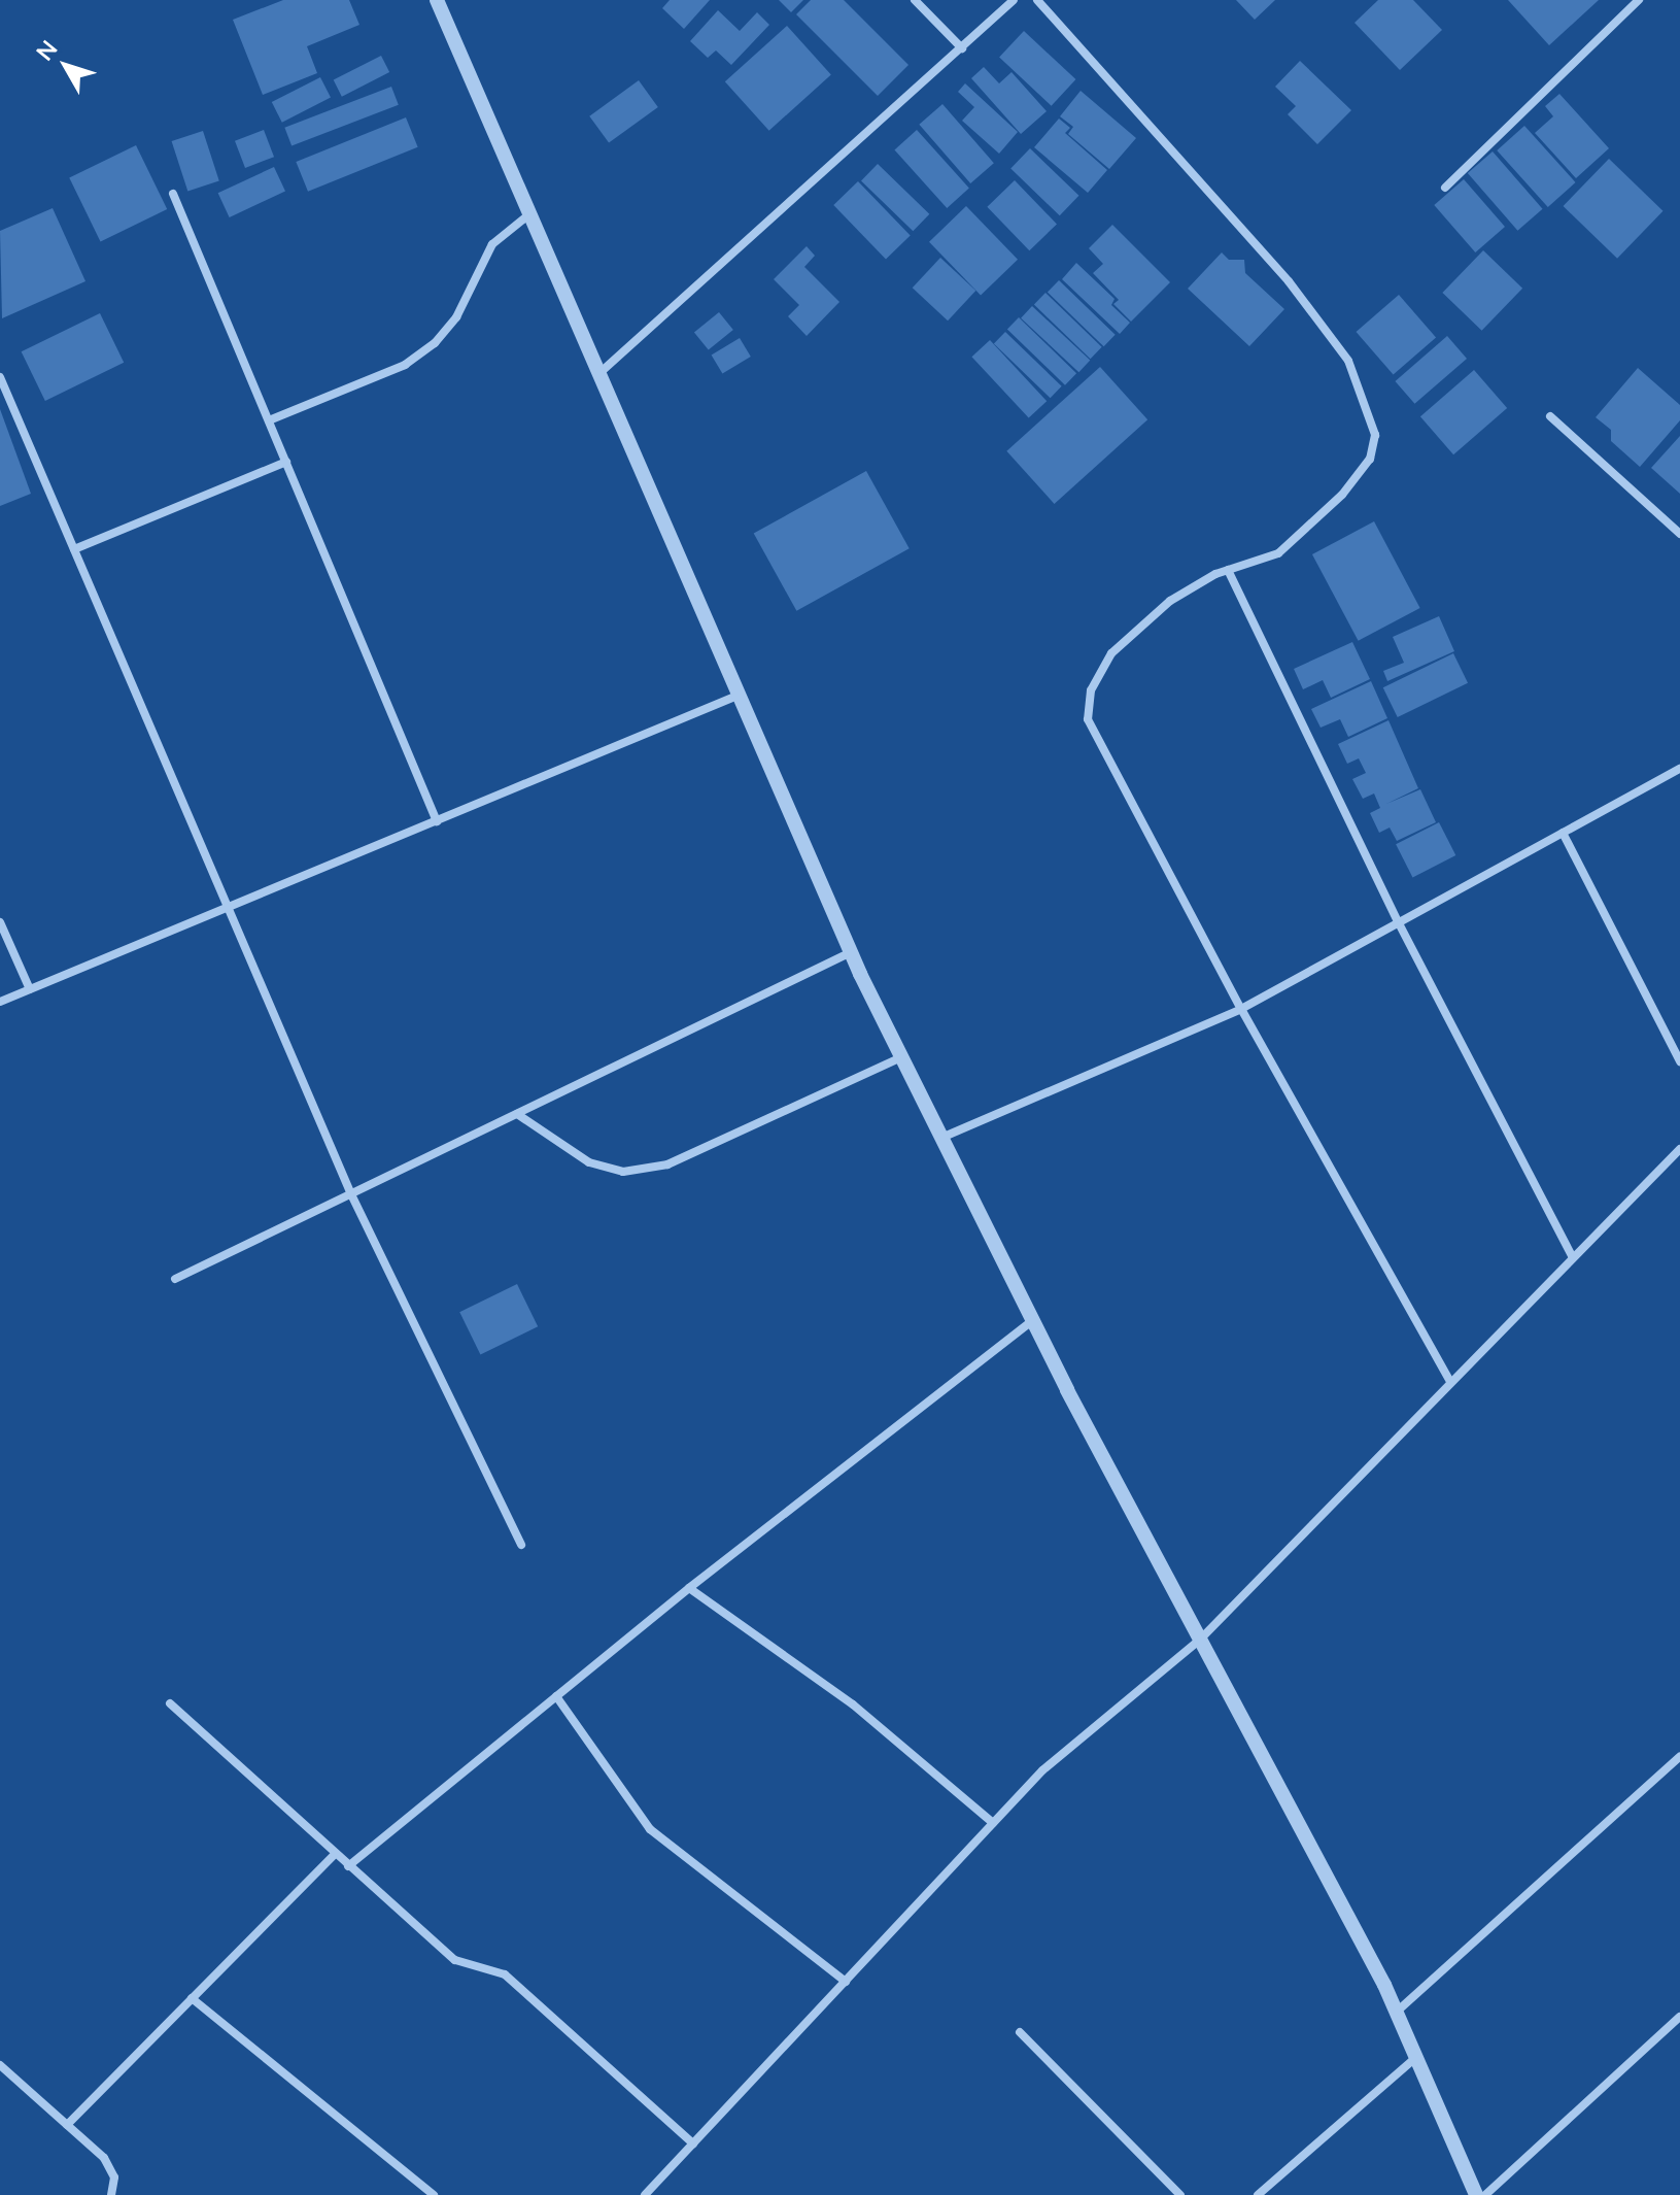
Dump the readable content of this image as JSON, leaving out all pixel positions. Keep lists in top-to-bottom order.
{
  "north": "top left"
}
